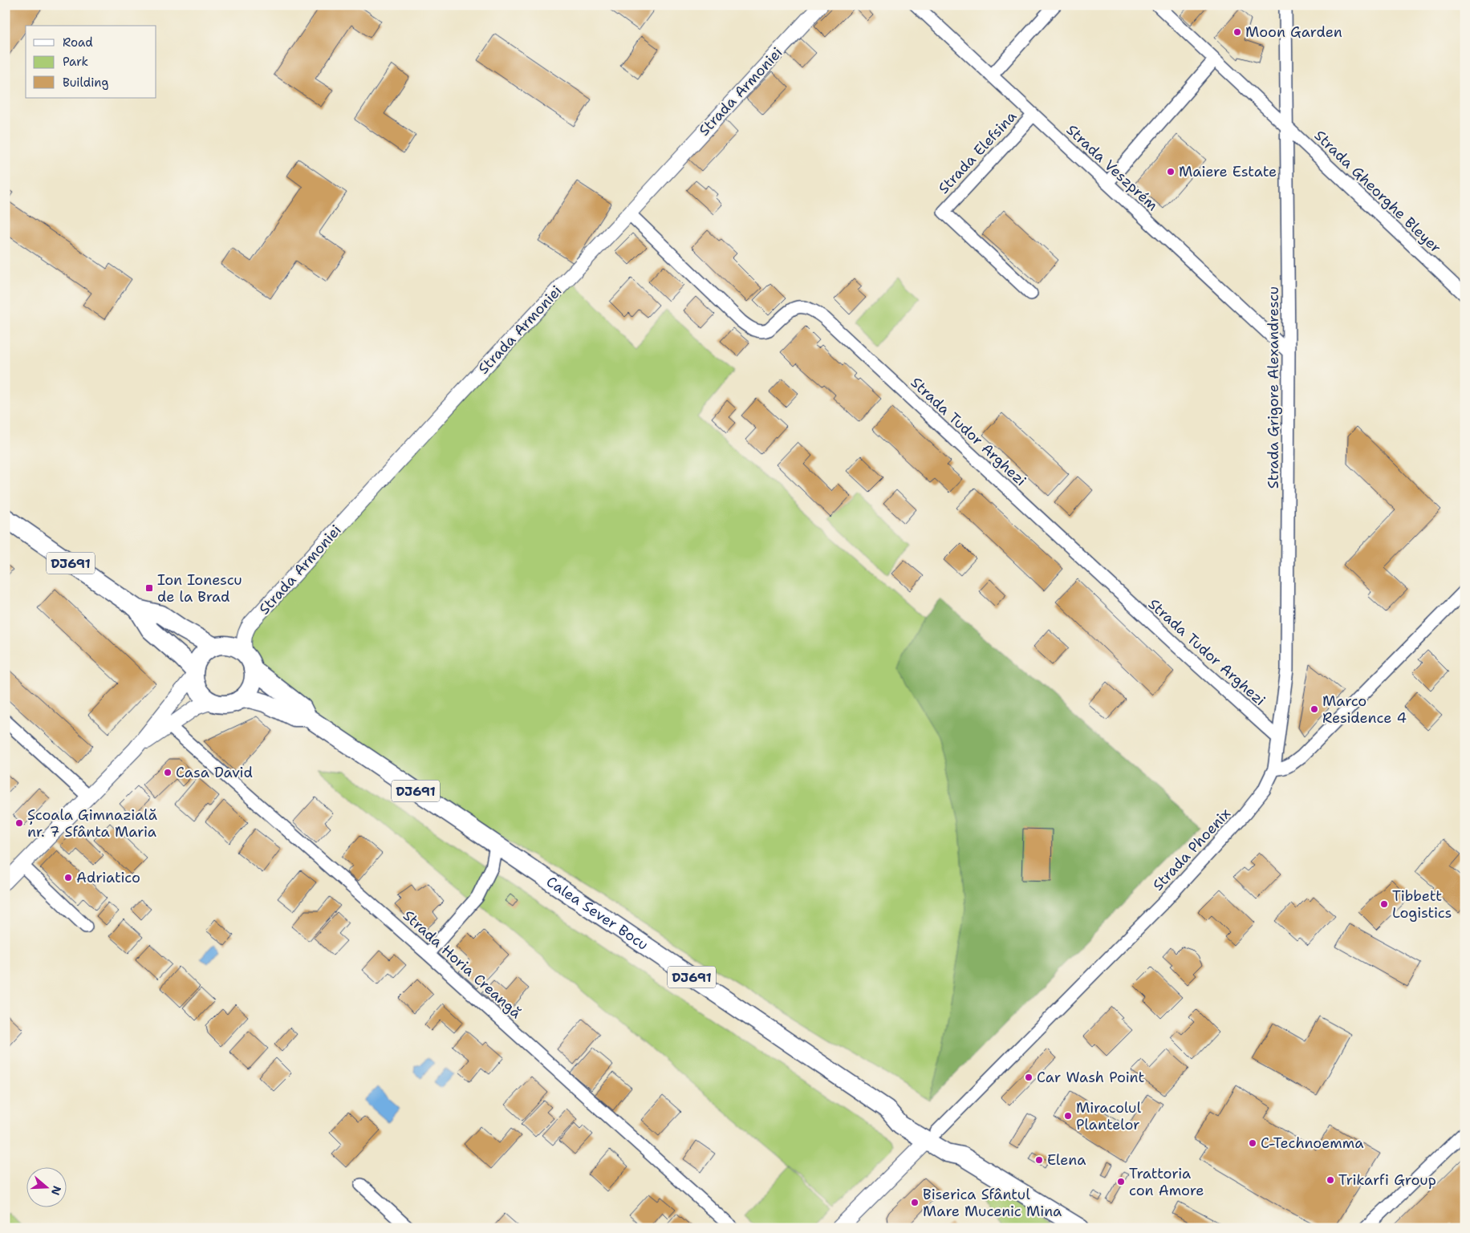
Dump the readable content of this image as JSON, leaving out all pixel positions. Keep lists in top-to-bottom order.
{
  "streets": {
    "main road": ["DJ691", "Calea Sever Bocu"],
    "street": [
      "Strada Armoniei",
      "Strada Elefsina",
      "Strada Veszprém",
      "Strada Gheorghe Bleyer",
      "Strada Grigore Alexandrescu",
      "Strada Tudor Arghezi",
      "Strada Phoenix",
      "Strada Horia Creangă"
    ]
  },
  "crossings": [
    ["Strada Armoniei", "Strada Tudor Arghezi"],
    ["Strada Armoniei", "DJ691"],
    ["Strada Armoniei", "Calea Sever Bocu"],
    ["Strada Elefsina", "Strada Veszprém"],
    ["Strada Veszprém", "Strada Grigore Alexandrescu"],
    ["Strada Gheorghe Bleyer", "Strada Grigore Alexandrescu"],
    ["Strada Grigore Alexandrescu", "Strada Tudor Arghezi"],
    ["Strada Grigore Alexandrescu", "Strada Phoenix"],
    ["DJ691", "Strada Phoenix"],
    ["DJ691", "Calea Sever Bocu"],
    ["Strada Phoenix", "Calea Sever Bocu"]
  ],
  "places": {
    "other": [
      "Moon Garden",
      "Maiere Estate",
      "Marco Residence 4",
      "Casa David",
      "Școala Gimnazială nr. 7 Sfânta Maria",
      "Adriatico",
      "Tibbett Logistics",
      "Car Wash Point",
      "Miracolul Plantelor",
      "C-Technoemma",
      "Elena",
      "Trikarfi Group",
      "Trattoria con Amore",
      "Biserica Sfântul Mare Mucenic Mina"
    ],
    "transit": ["Ion Ionescu de la Brad"]
  },
  "legend": ["Road", "Park", "Building"],
  "north": "right"
}
